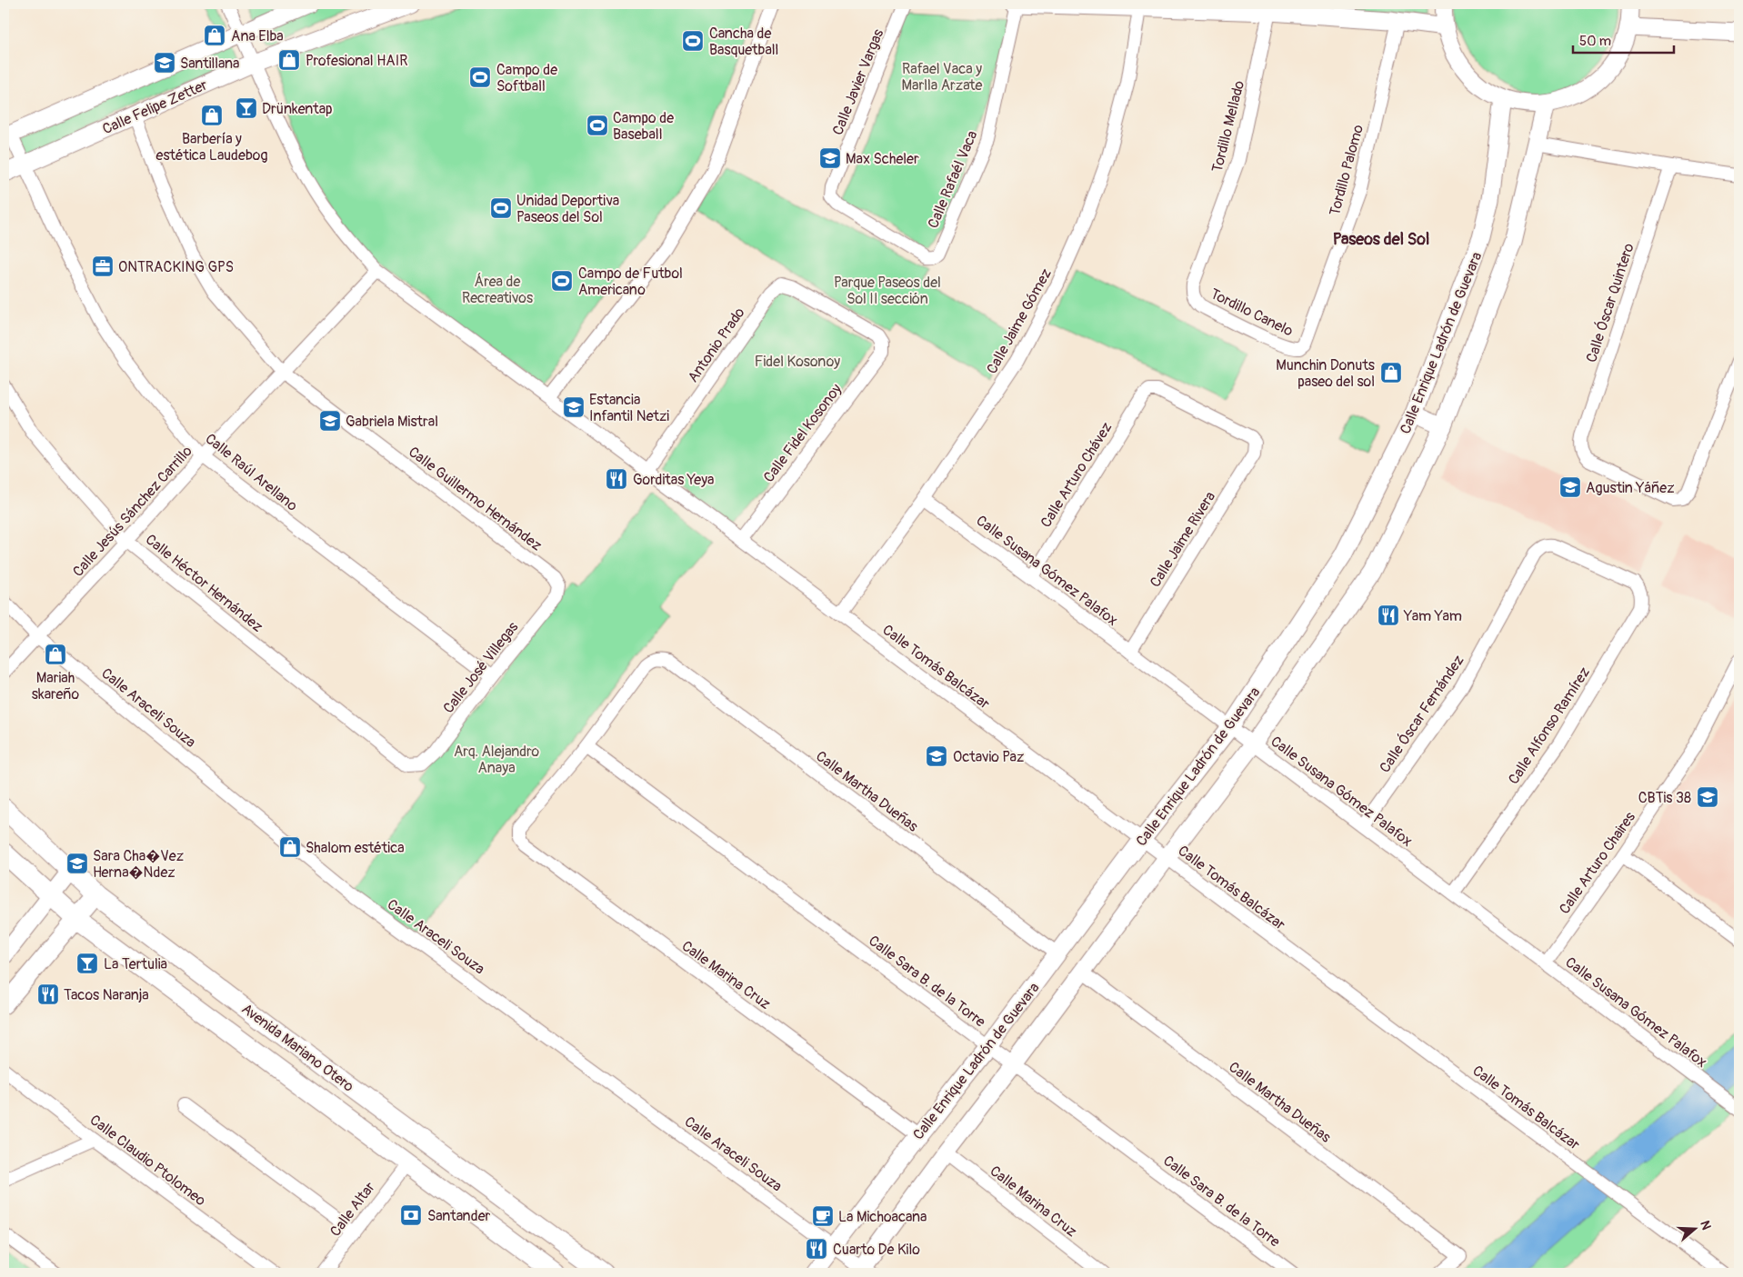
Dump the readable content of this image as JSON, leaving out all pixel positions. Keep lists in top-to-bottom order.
{
  "streets": {
    "main road": ["Avenida Mariano Otero"],
    "street": [
      "Calle Javier Vargas",
      "Calle Felipe Zetter",
      "Tordillo Mellado",
      "Tordillo Palomo",
      "Calle Rafaél Vaca",
      "Calle Óscar Quintero",
      "Tordillo Canelo",
      "Calle Jaime Gómez",
      "Calle Enrique Ladrón de Guevara",
      "Antonio Prado",
      "Calle Fidel Kosonoy",
      "Calle Raúl Arellano",
      "Calle Arturo Chávez",
      "Calle Guillermo Hernández",
      "Calle Jesús Sánchez Carrillo",
      "Calle Jaime Rivera",
      "Calle Susana Gómez Palafox",
      "Calle Héctor Hernández",
      "Calle Tomás Balcázar",
      "Calle José Villegas",
      "Calle Araceli Souza",
      "Calle Óscar Fernández",
      "Calle Alfonso Ramírez",
      "Calle Martha Dueñas",
      "Calle Arturo Chaires",
      "Calle Marina Cruz",
      "Calle Sara B. de la Torre",
      "Calle Claudio Ptolomeo",
      "Calle Altar"
    ]
  },
  "crossings": [
    ["Calle Javier Vargas", "Calle Rafaél Vaca"],
    ["Calle Felipe Zetter", "Calle Raúl Arellano"],
    ["Calle Felipe Zetter", "Calle Guillermo Hernández"],
    ["Calle Felipe Zetter", "Calle Tomás Balcázar"],
    ["Tordillo Mellado", "Tordillo Canelo"],
    ["Tordillo Palomo", "Tordillo Canelo"],
    ["Calle Jaime Gómez", "Calle Susana Gómez Palafox"],
    ["Calle Jaime Gómez", "Calle Tomás Balcázar"],
    ["Calle Enrique Ladrón de Guevara", "Calle Susana Gómez Palafox"],
    ["Calle Enrique Ladrón de Guevara", "Calle Tomás Balcázar"],
    ["Calle Enrique Ladrón de Guevara", "Calle Araceli Souza"],
    ["Calle Enrique Ladrón de Guevara", "Calle Martha Dueñas"],
    ["Calle Enrique Ladrón de Guevara", "Calle Marina Cruz"],
    ["Calle Enrique Ladrón de Guevara", "Calle Sara B. de la Torre"],
    ["Antonio Prado", "Calle Fidel Kosonoy"],
    ["Antonio Prado", "Calle Tomás Balcázar"],
    ["Calle Fidel Kosonoy", "Calle Tomás Balcázar"],
    ["Calle Raúl Arellano", "Calle Jesús Sánchez Carrillo"],
    ["Calle Raúl Arellano", "Calle José Villegas"],
    ["Calle Arturo Chávez", "Calle Jaime Rivera"],
    ["Calle Arturo Chávez", "Calle Susana Gómez Palafox"],
    ["Calle Guillermo Hernández", "Calle Jesús Sánchez Carrillo"],
    ["Calle Guillermo Hernández", "Calle José Villegas"],
    ["Calle Jesús Sánchez Carrillo", "Calle Héctor Hernández"],
    ["Calle Jesús Sánchez Carrillo", "Calle Tomás Balcázar"],
    ["Calle Jesús Sánchez Carrillo", "Calle Araceli Souza"],
    ["Calle Jaime Rivera", "Calle Susana Gómez Palafox"],
    ["Calle Susana Gómez Palafox", "Calle Óscar Fernández"],
    ["Calle Susana Gómez Palafox", "Calle Alfonso Ramírez"],
    ["Calle Susana Gómez Palafox", "Calle Arturo Chaires"],
    ["Calle Héctor Hernández", "Calle José Villegas"],
    ["Calle Óscar Fernández", "Calle Alfonso Ramírez"],
    ["Calle Martha Dueñas", "Calle Marina Cruz"],
    ["Calle Martha Dueñas", "Calle Sara B. de la Torre"],
    ["Calle Marina Cruz", "Calle Sara B. de la Torre"],
    ["Avenida Mariano Otero", "Calle Altar"]
  ],
  "districts": ["Paseos del Sol"],
  "parks": [
    "Rafael Vaca y Marlla Arzate",
    "Área de Recreativos",
    "Parque Paseos del Sol II sección",
    "Fidel Kosonoy",
    "Arq. Alejandro Anaya"
  ],
  "places": {
    "shop": [
      "Ana Elba",
      "Profesional HAIR",
      "Barbería y estética Laudebog",
      "Munchin Donuts paseo del sol",
      "Mariah skareño",
      "Shalom estética"
    ],
    "sports": [
      "Cancha de Basquetball",
      "Campo de Softball",
      "Campo de Baseball",
      "Unidad Deportiva Paseos del Sol",
      "Campo de Futbol Americano"
    ],
    "school or university": [
      "Santillana",
      "Max Scheler",
      "Estancia Infantil Netzi",
      "Gabriela Mistral",
      "Agustin Yáñez",
      "Octavio Paz",
      "CBTis 38",
      "Sara Cha�Vez Herna�Ndez"
    ],
    "bar": ["Drünkentap", "La Tertulia"],
    "office": ["ONTRACKING GPS"],
    "restaurant": [
      "Gorditas Yeya",
      "Yam Yam",
      "Tacos Naranja",
      "Cuarto De Kilo"
    ],
    "bank": ["Santander"],
    "cafe": ["La Michoacana"]
  },
  "scale_bar": "50 m",
  "north": "right"
}
